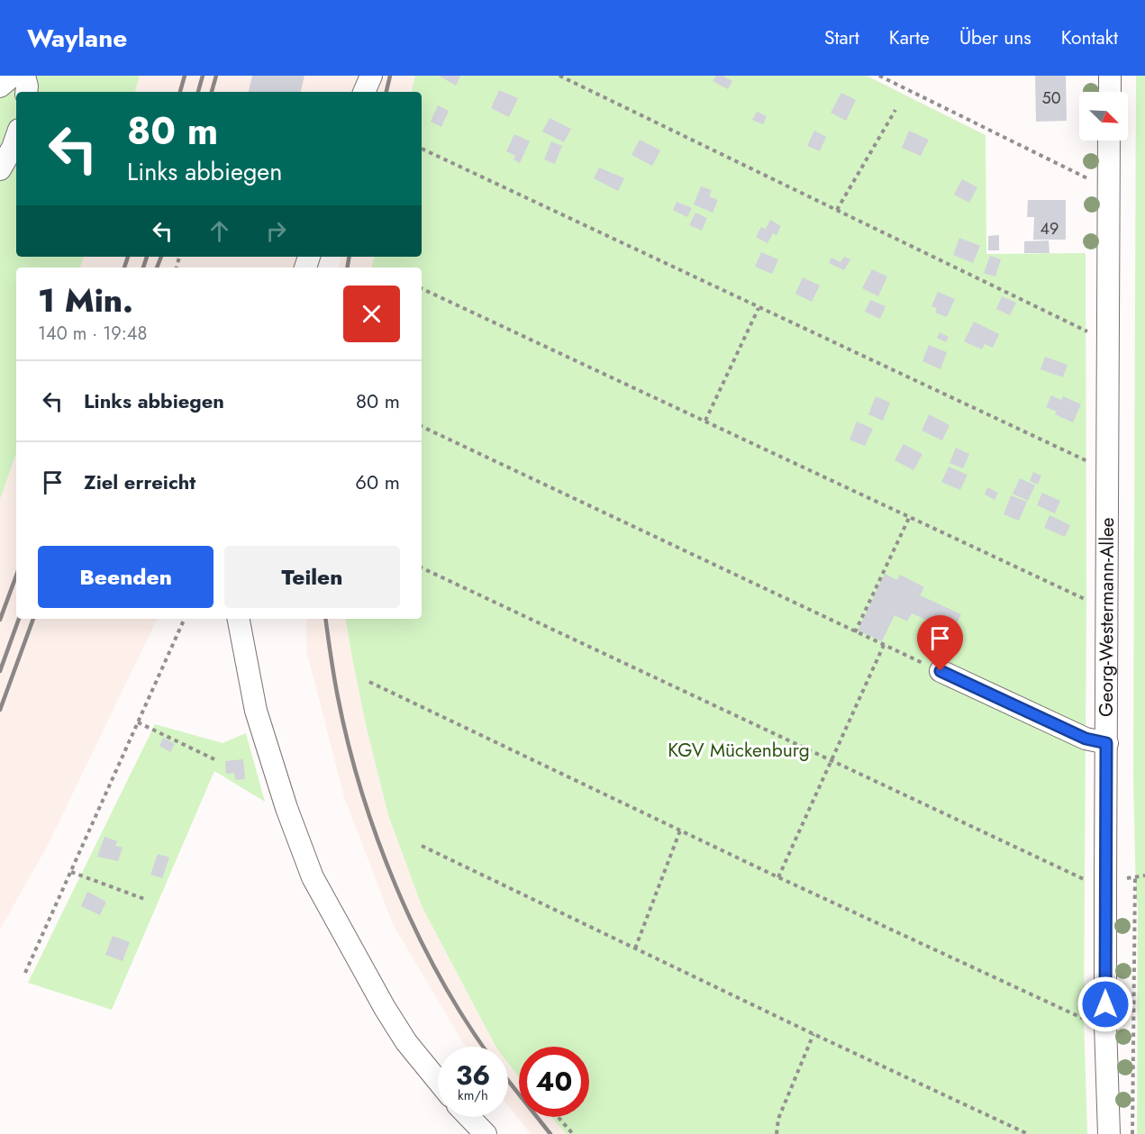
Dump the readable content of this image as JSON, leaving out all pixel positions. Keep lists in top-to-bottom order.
{
  "streets": {
    "street": ["Georg-Westermann-Allee"]
  },
  "parks": ["KGV Mückenburg"],
  "house_numbers": ["50", "49"],
  "north": "bottom right",
  "page": {
    "header": "Waylane",
    "nav": [
      "Start",
      "Karte",
      "Über uns",
      "Kontakt"
    ],
    "turn": ["80 m", "Links abbiegen"],
    "heading": ["1 Min.", "140 m · 19:48"],
    "list": [
      {
        "name": "Links abbiegen",
        "value": "80 m"
      },
      {
        "name": "Ziel erreicht",
        "value": "60 m"
      }
    ],
    "buttons": ["Beenden", "Teilen"],
    "speed": "36 km/h",
    "limit": "40"
  }
}
